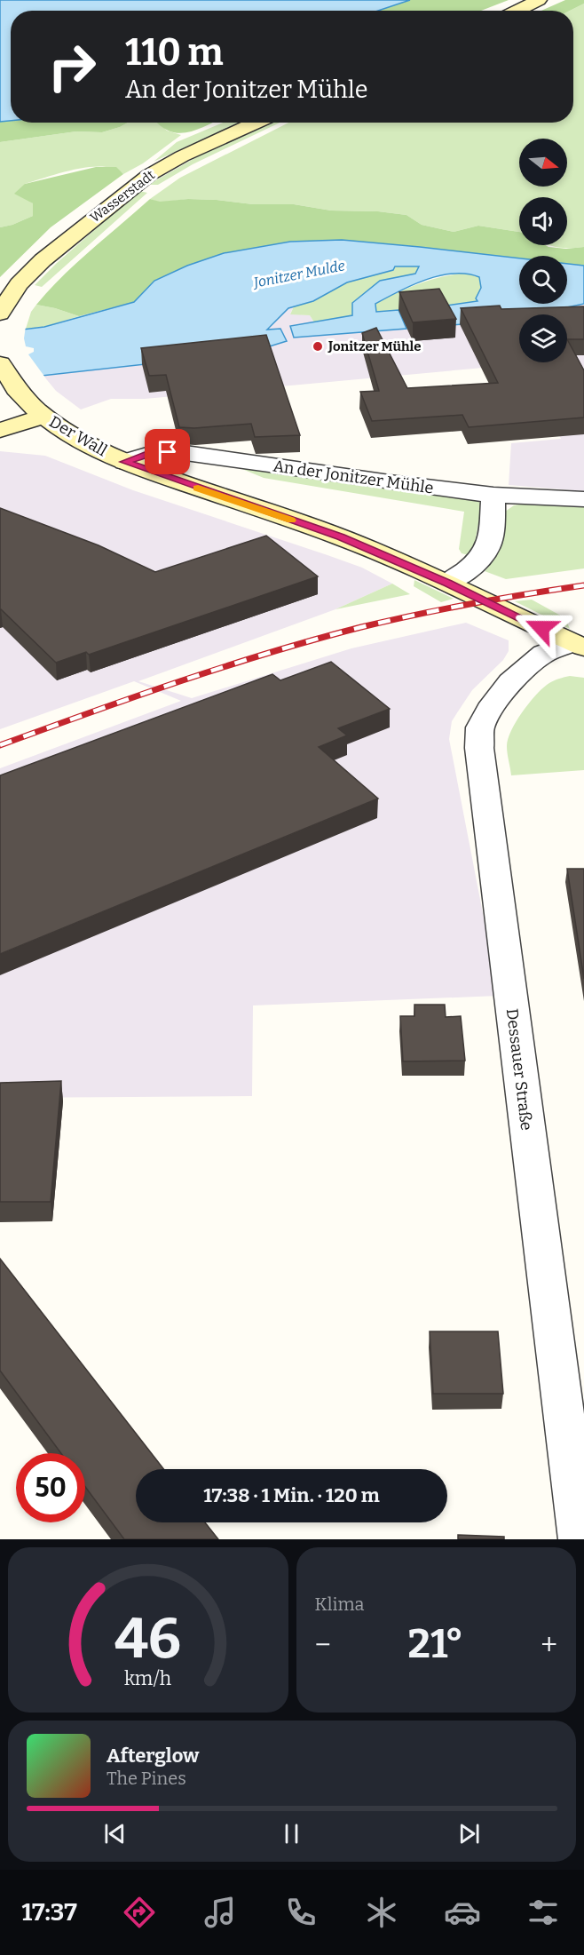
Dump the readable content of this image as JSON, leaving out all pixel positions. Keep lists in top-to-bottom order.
{
  "streets": {
    "main road": ["Wasserstadt", "Der Wall"],
    "street": ["An der Jonitzer Mühle", "Dessauer Straße"]
  },
  "crossings": [
    ["Der Wall", "An der Jonitzer Mühle"],
    ["Der Wall", "Dessauer Straße"]
  ],
  "water": ["Jonitzer Mulde"],
  "places": ["Jonitzer Mühle"],
  "north": "right",
  "page": {
    "turn": ["110 m", "An der Jonitzer Mühle"],
    "limit": "50",
    "trip": "17:38 · 1 Min. · 120 m",
    "tile": "Klima",
    "heat": ["−", "21°", "+"],
    "song": ["Afterglow", "The Pines"],
    "tabs": "17:37",
    "gauge": ["46", "km/h"]
  }
}
